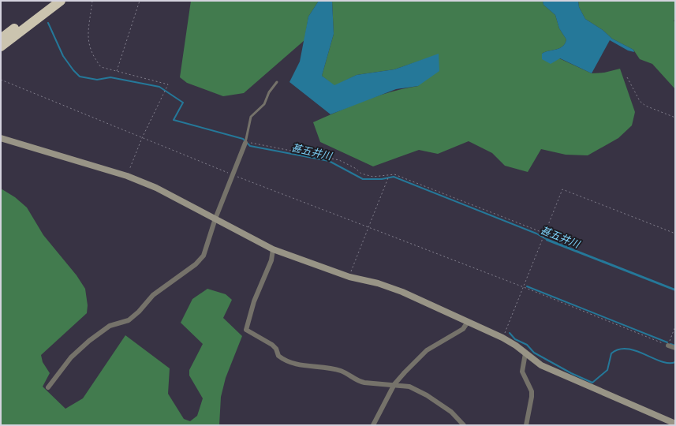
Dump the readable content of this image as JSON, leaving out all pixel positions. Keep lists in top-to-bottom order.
{
  "water": ["甚五井川"]
}
